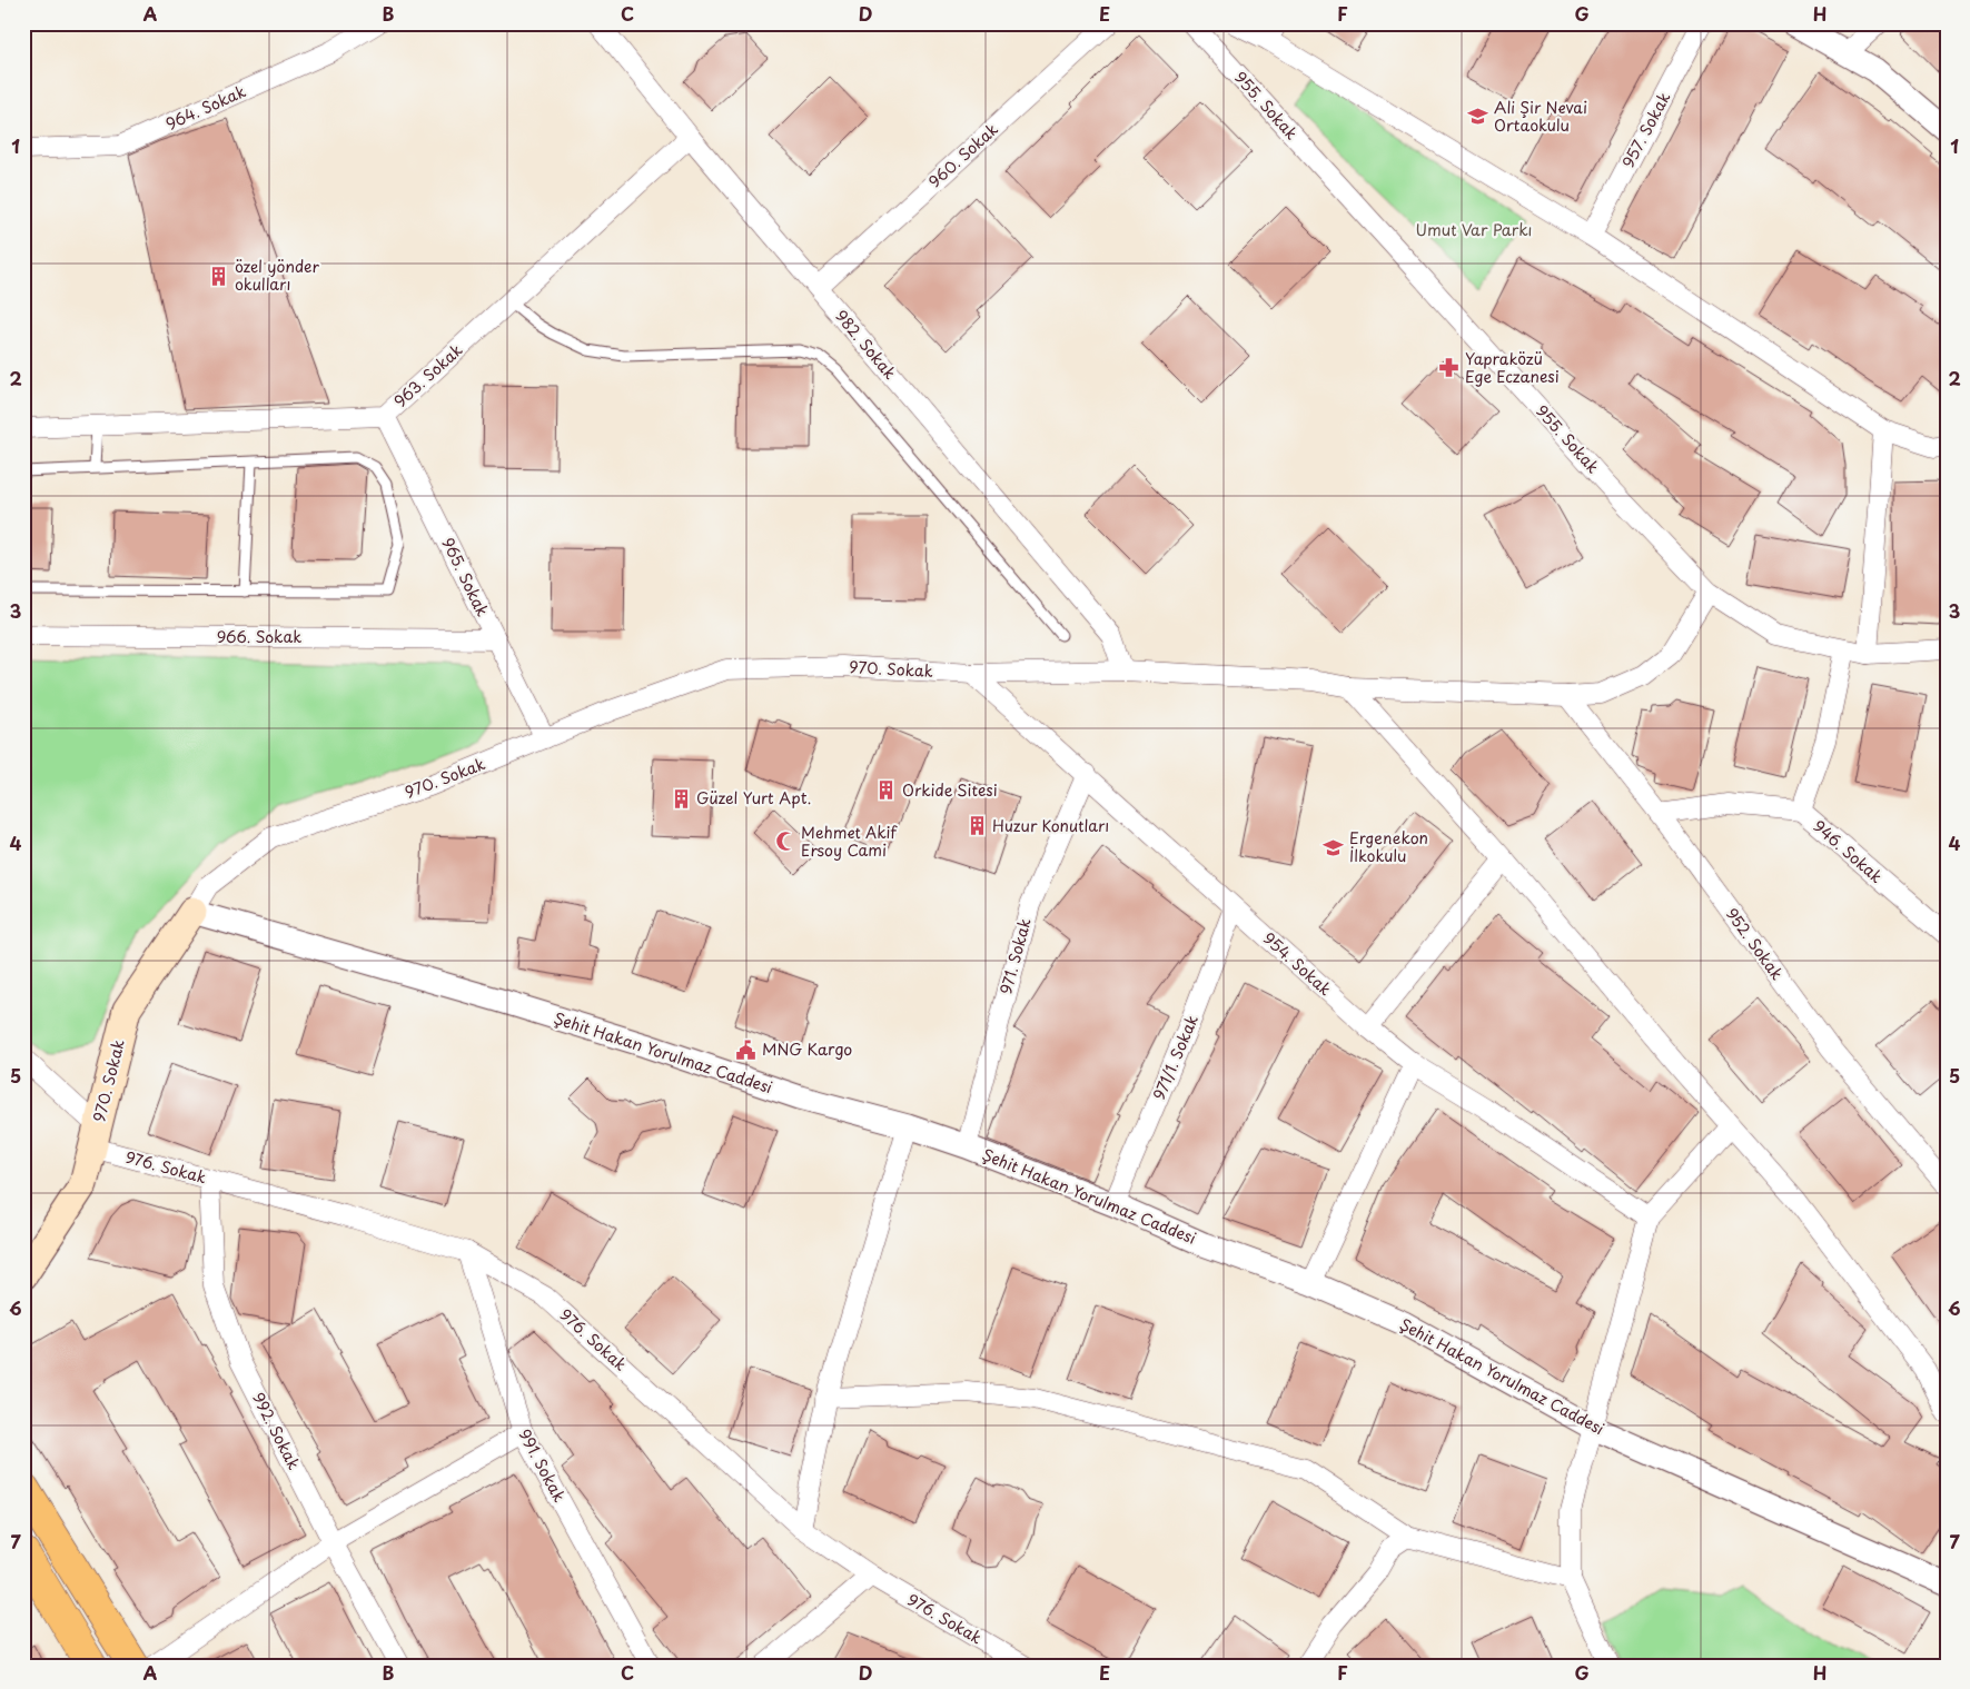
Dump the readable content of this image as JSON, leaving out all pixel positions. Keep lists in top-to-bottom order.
{
  "streets": {
    "main road": ["970. Sokak"],
    "street": [
      "955. Sokak",
      "964. Sokak",
      "957. Sokak",
      "960. Sokak",
      "982. Sokak",
      "963. Sokak",
      "965. Sokak",
      "966. Sokak",
      "946. Sokak",
      "952. Sokak",
      "971. Sokak",
      "954. Sokak",
      "Şehit Hakan Yorulmaz Caddesi",
      "971/1. Sokak",
      "976. Sokak",
      "992. Sokak",
      "991. Sokak"
    ]
  },
  "crossings": [
    ["955. Sokak", "970. Sokak"],
    ["955. Sokak", "946. Sokak"],
    ["960. Sokak", "982. Sokak"],
    ["982. Sokak", "963. Sokak"],
    ["982. Sokak", "970. Sokak"],
    ["963. Sokak", "965. Sokak"],
    ["965. Sokak", "966. Sokak"],
    ["965. Sokak", "970. Sokak"],
    ["970. Sokak", "952. Sokak"],
    ["970. Sokak", "954. Sokak"],
    ["970. Sokak", "Şehit Hakan Yorulmaz Caddesi"],
    ["970. Sokak", "976. Sokak"],
    ["971. Sokak", "954. Sokak"],
    ["971. Sokak", "Şehit Hakan Yorulmaz Caddesi"],
    ["954. Sokak", "971/1. Sokak"],
    ["Şehit Hakan Yorulmaz Caddesi", "971/1. Sokak"],
    ["976. Sokak", "992. Sokak"],
    ["976. Sokak", "991. Sokak"]
  ],
  "parks": ["Umut Var Parkı"],
  "places": {
    "school or university": ["Ali Şir Nevai Ortaokulu", "Ergenekon İlkokulu"],
    "building": [
      "özel yönder okulları",
      "Orkide Sitesi",
      "Güzel Yurt Apt.",
      "Huzur Konutları"
    ],
    "pharmacy": ["Yapraközü Ege Eczanesi"],
    "mosque": ["Mehmet Akif Ersoy Cami"],
    "public building": ["MNG Kargo"]
  },
  "grid": {
    "columns": [
      "A",
      "B",
      "C",
      "D",
      "E",
      "F",
      "G",
      "H"
    ],
    "rows": [
      "1",
      "2",
      "3",
      "4",
      "5",
      "6",
      "7"
    ]
  }
}
